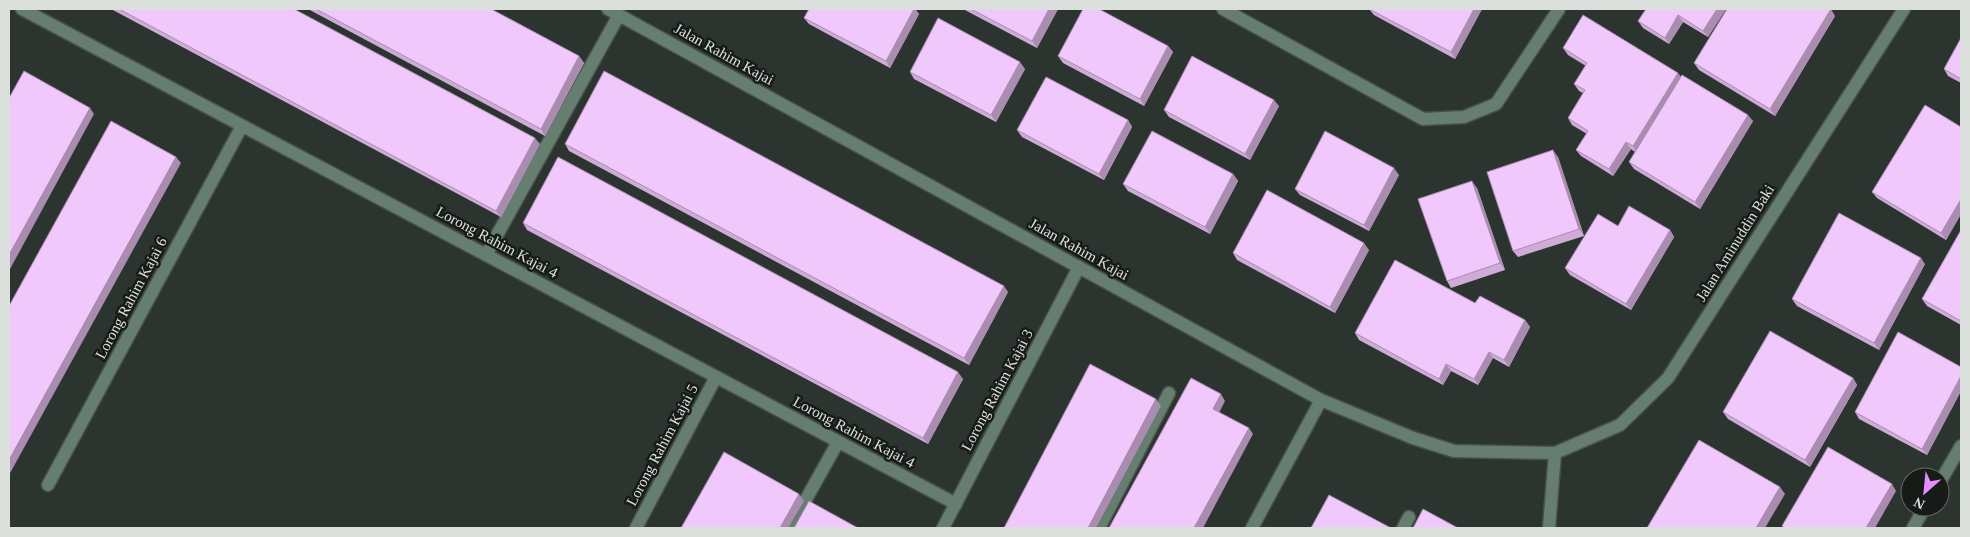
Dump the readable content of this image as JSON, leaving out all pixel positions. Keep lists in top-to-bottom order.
{
  "streets": {
    "street": [
      "Jalan Rahim Kajai",
      "Lorong Rahim Kajai 4",
      "Jalan Aminuddin Baki",
      "Lorong Rahim Kajai 6",
      "Lorong Rahim Kajai 3",
      "Lorong Rahim Kajai 5"
    ]
  },
  "crossings": [
    ["Jalan Rahim Kajai", "Jalan Aminuddin Baki"],
    ["Jalan Rahim Kajai", "Lorong Rahim Kajai 3"],
    ["Lorong Rahim Kajai 4", "Lorong Rahim Kajai 6"],
    ["Lorong Rahim Kajai 4", "Lorong Rahim Kajai 3"],
    ["Lorong Rahim Kajai 4", "Lorong Rahim Kajai 5"]
  ],
  "north": "bottom left"
}
